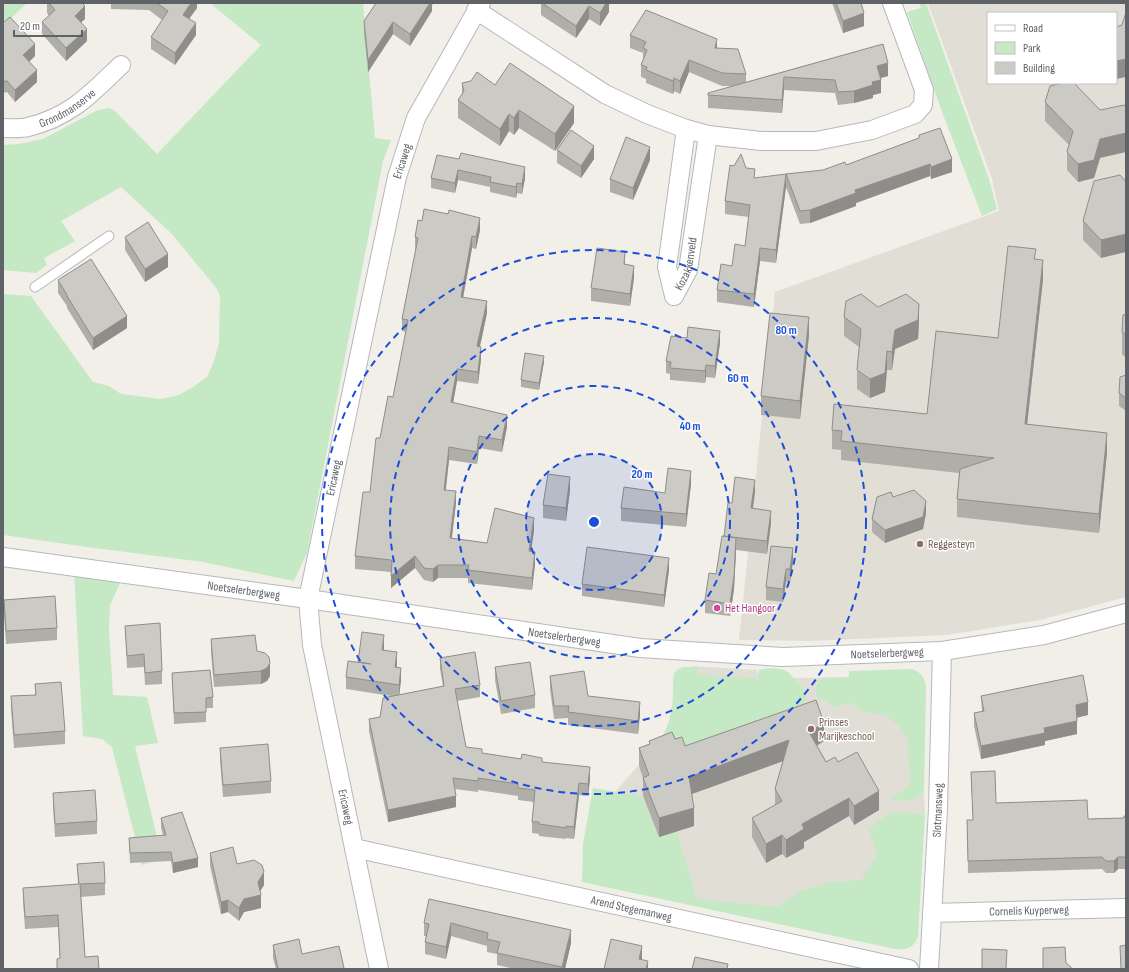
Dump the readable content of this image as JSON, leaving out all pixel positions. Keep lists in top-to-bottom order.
{
  "streets": {
    "street": [
      "Grondmanserve",
      "Ericaweg",
      "Kozakkenveld",
      "Noetselerbergweg",
      "Slotmansweg",
      "Arend Stegemanweg",
      "Cornelis Kuyperweg"
    ]
  },
  "crossings": [
    ["Ericaweg", "Noetselerbergweg"],
    ["Ericaweg", "Arend Stegemanweg"],
    ["Noetselerbergweg", "Slotmansweg"],
    ["Slotmansweg", "Cornelis Kuyperweg"]
  ],
  "places": ["Reggesteyn", "Het Hangoor", "Prinses Marijkeschool"],
  "legend": ["Road", "Park", "Building"],
  "scale_bar": "20 m",
  "rings": [
    "80 m",
    "60 m",
    "40 m",
    "20 m"
  ]
}
